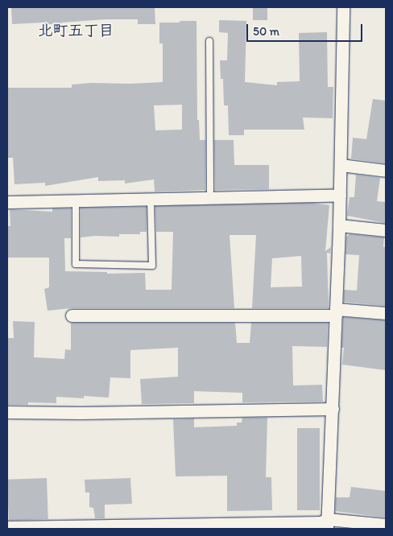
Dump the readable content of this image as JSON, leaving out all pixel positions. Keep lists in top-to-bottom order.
{
  "districts": ["北町五丁目"],
  "scale_bar": "50 m"
}
